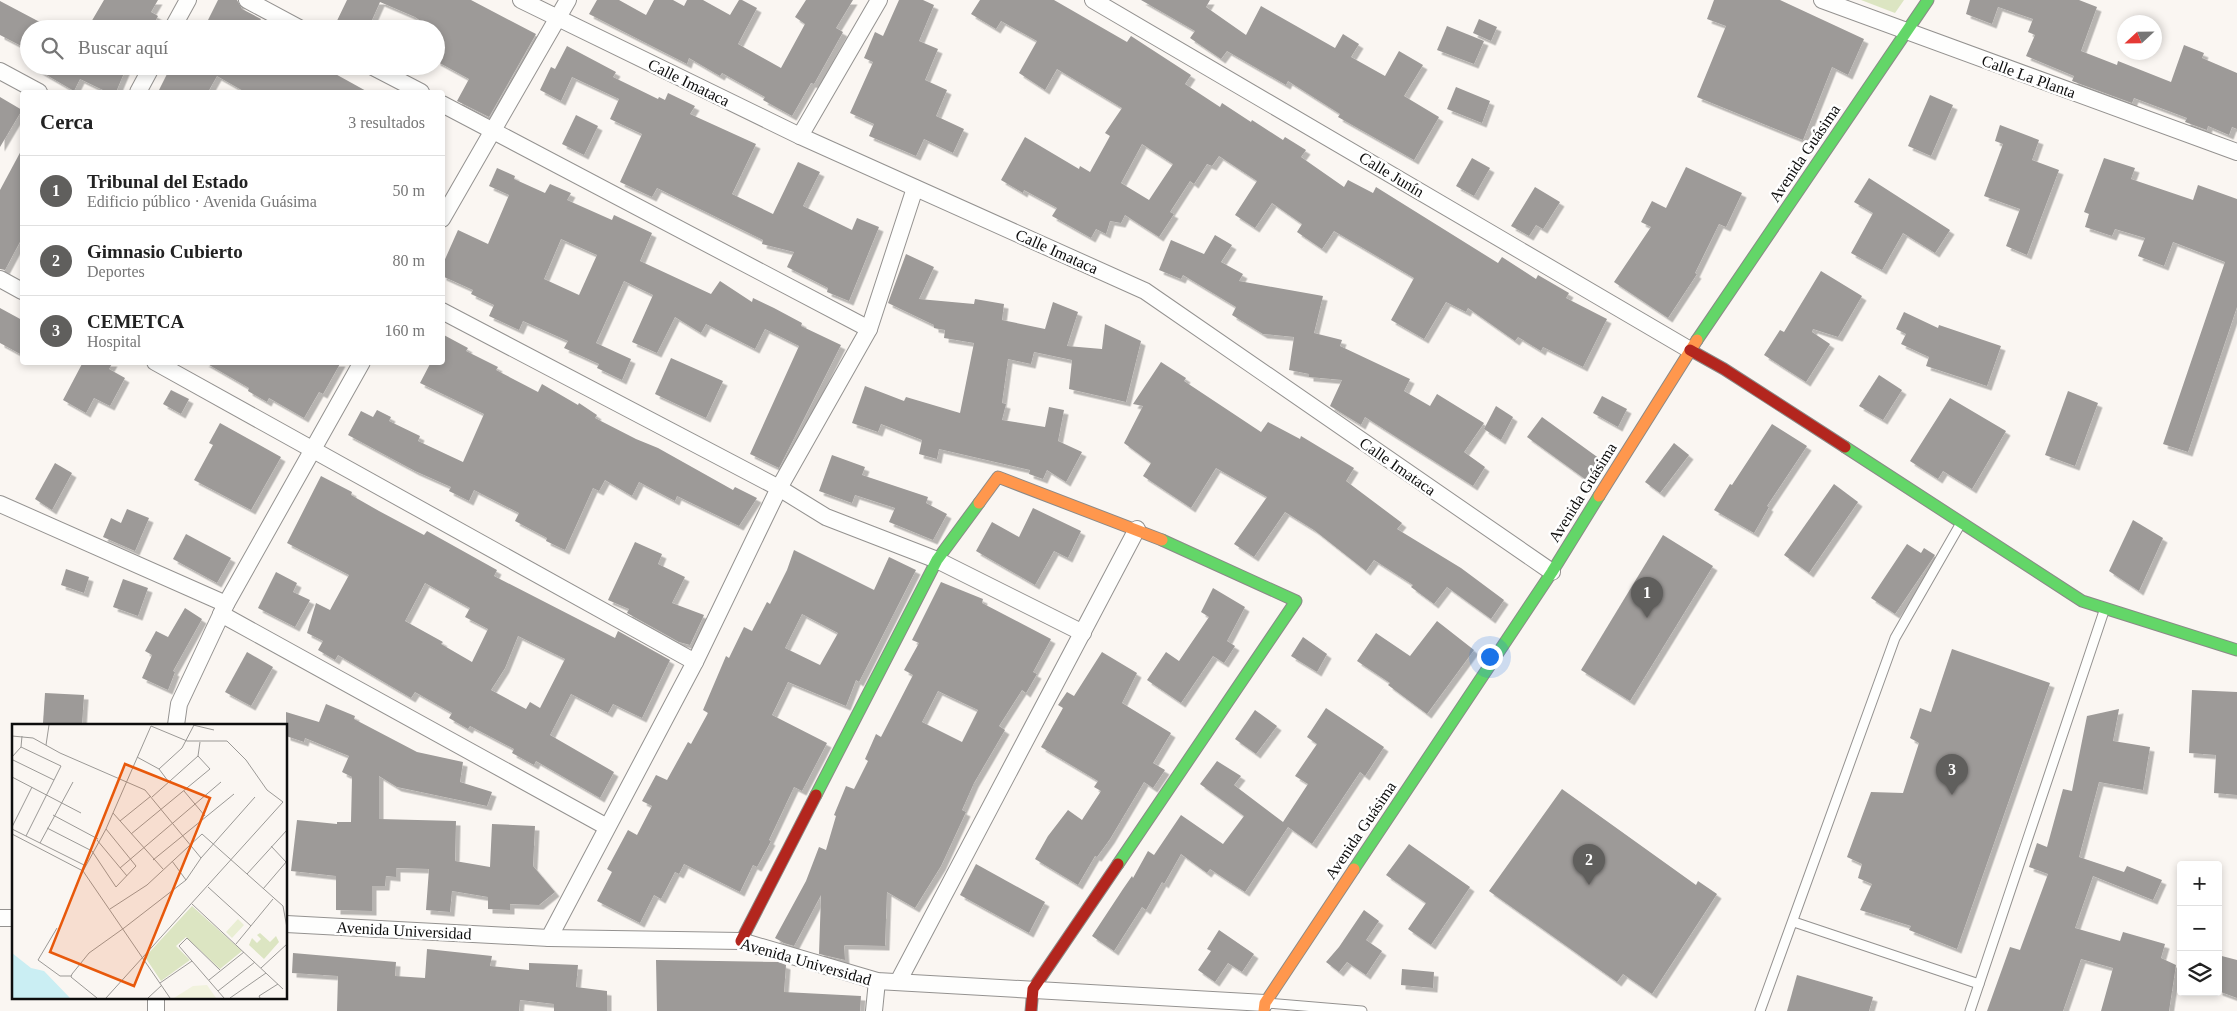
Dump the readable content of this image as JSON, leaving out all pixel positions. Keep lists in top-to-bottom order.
{
  "streets": {
    "main road": ["Avenida Guásima"],
    "street": [
      "Calle La Planta",
      "Calle Imataca",
      "Calle Junín",
      "Avenida Universidad"
    ]
  },
  "crossings": [
    ["Calle La Planta", "Avenida Guásima"],
    ["Calle Imataca", "Avenida Guásima"],
    ["Avenida Guásima", "Calle Junín"],
    ["Avenida Guásima", "Avenida Universidad"]
  ],
  "north": "left",
  "page": {
    "search": "Buscar aquí",
    "heading": ["Cerca", "3 resultados"],
    "list": [
      {
        "mark": "1",
        "name": "Tribunal del Estado",
        "note": "Edificio público · Avenida Guásima",
        "value": "50 m"
      },
      {
        "mark": "2",
        "name": "Gimnasio Cubierto",
        "note": "Deportes",
        "value": "80 m"
      },
      {
        "mark": "3",
        "name": "CEMETCA",
        "note": "Hospital",
        "value": "160 m"
      }
    ],
    "pins": ["1", "3", "2"],
    "map_buttons": ["+", "−"]
  }
}
